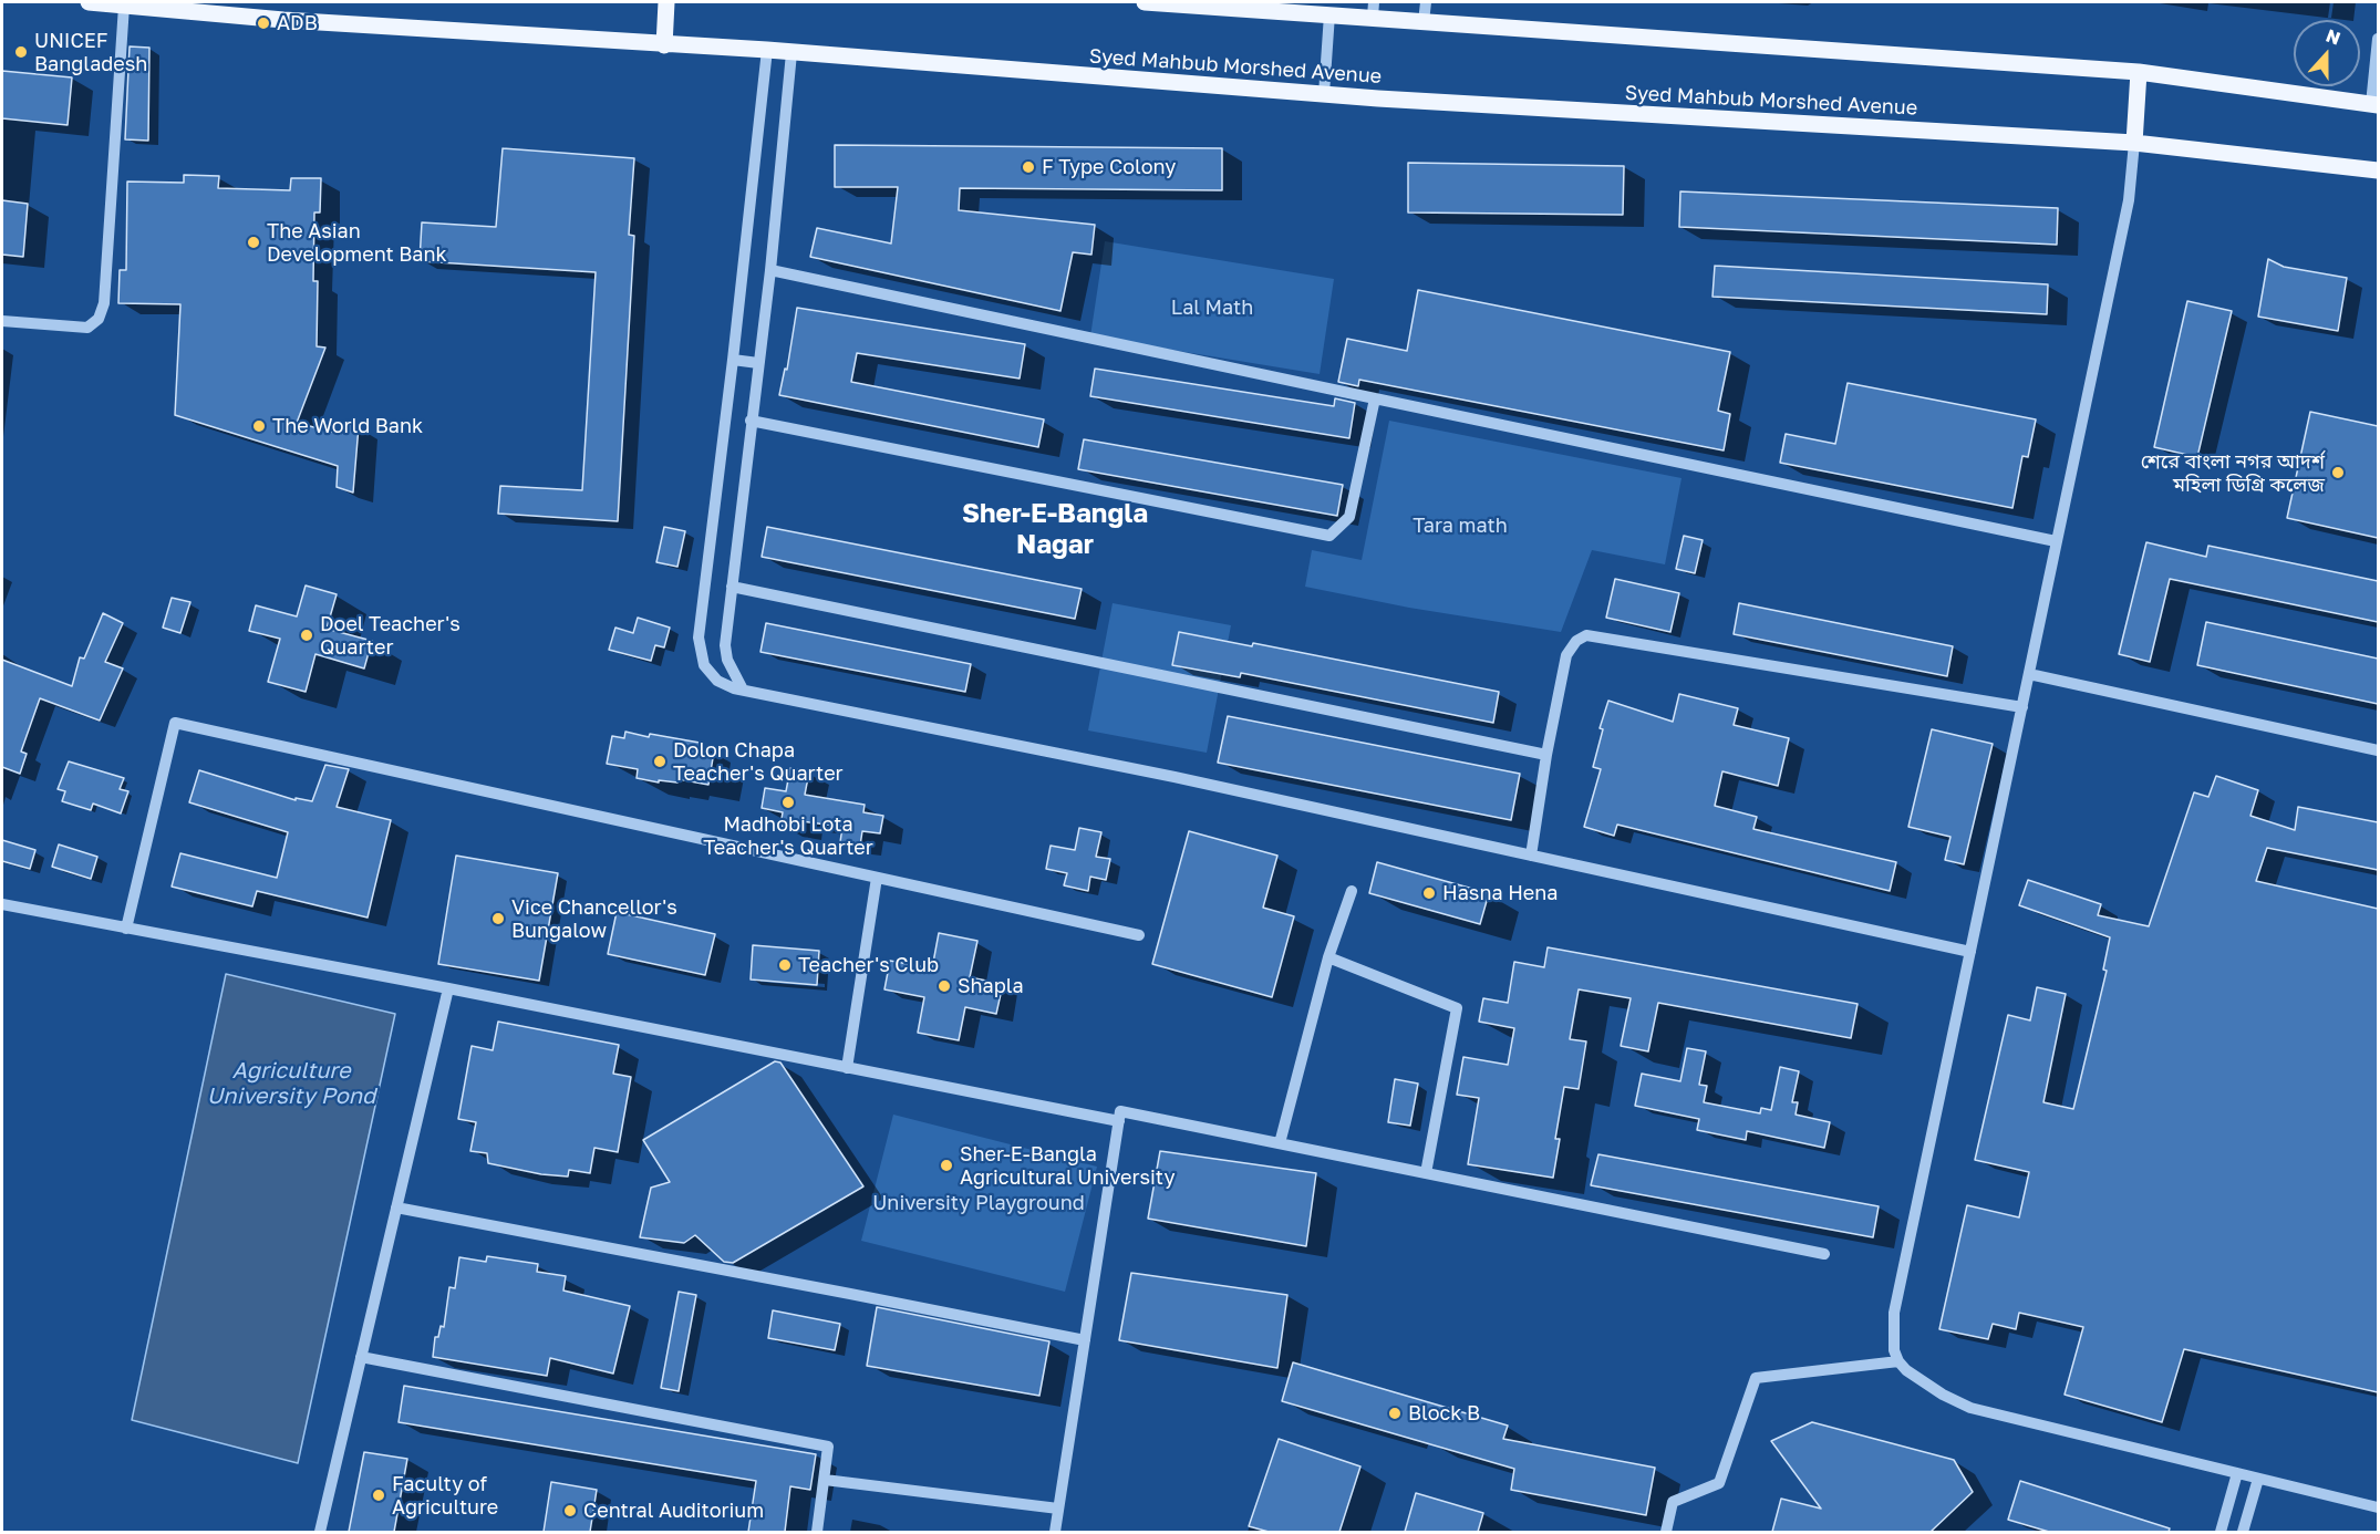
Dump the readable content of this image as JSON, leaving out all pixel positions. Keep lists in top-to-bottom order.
{
  "streets": {
    "main road": ["Syed Mahbub Morshed Avenue"]
  },
  "districts": ["Sher-E-Bangla Nagar"],
  "water": ["Agriculture University Pond"],
  "parks": ["Lal Math", "Tara math", "University Playground"],
  "places": [
    "ADB",
    "UNICEF Bangladesh",
    "F Type Colony",
    "The Asian Development Bank",
    "The World Bank",
    "শেরে বাংলা নগর আদর্শ মহিলা ডিগ্রি কলেজ",
    "Doel Teacher's Quarter",
    "Dolon Chapa Teacher's Quarter",
    "Madhobi Lota Teacher's Quarter",
    "Hasna Hena",
    "Vice Chancellor's Bungalow",
    "Teacher's Club",
    "Shapla",
    "Sher-E-Bangla Agricultural University",
    "Block B",
    "Faculty of Agriculture",
    "Central Auditorium"
  ],
  "north": "top"
}
